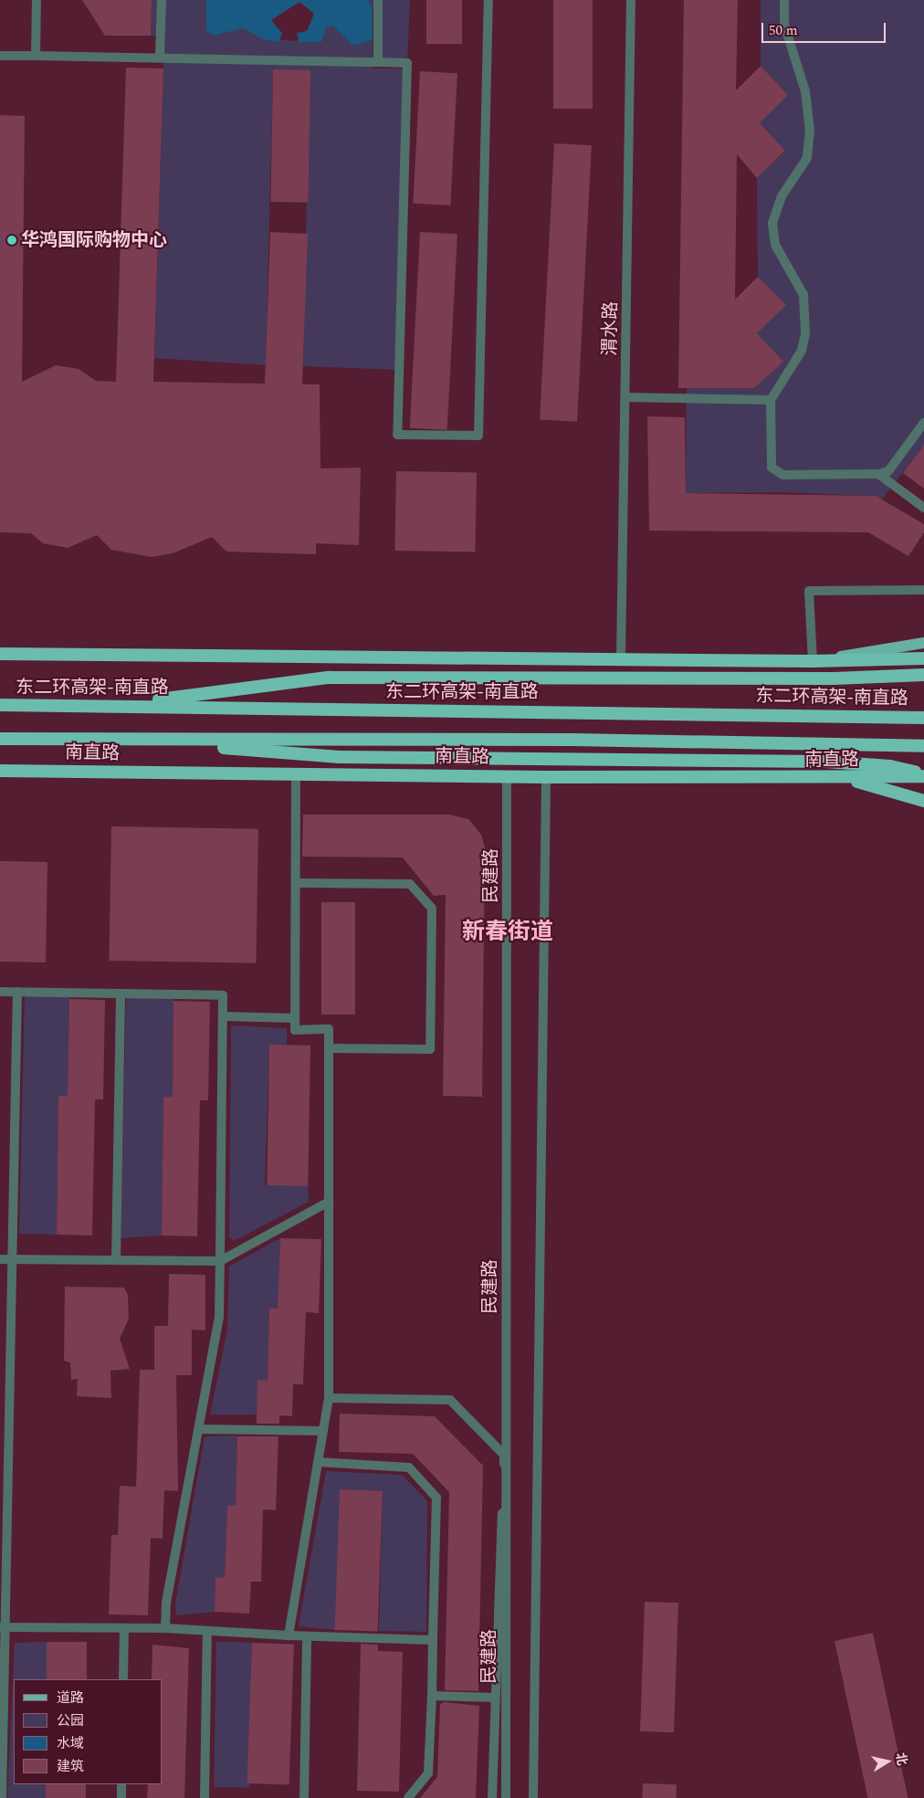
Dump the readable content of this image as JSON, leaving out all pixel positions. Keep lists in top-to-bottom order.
{
  "streets": {
    "highway": ["东二环高架-南直路", "南直路"],
    "street": ["渭水路", "民建路"]
  },
  "crossings": [
    ["南直路", "民建路"]
  ],
  "districts": ["新春街道"],
  "places": ["华鸿国际购物中心"],
  "legend": [
    "道路",
    "公园",
    "水域",
    "建筑"
  ],
  "scale_bar": "50 m",
  "north": "right"
}
